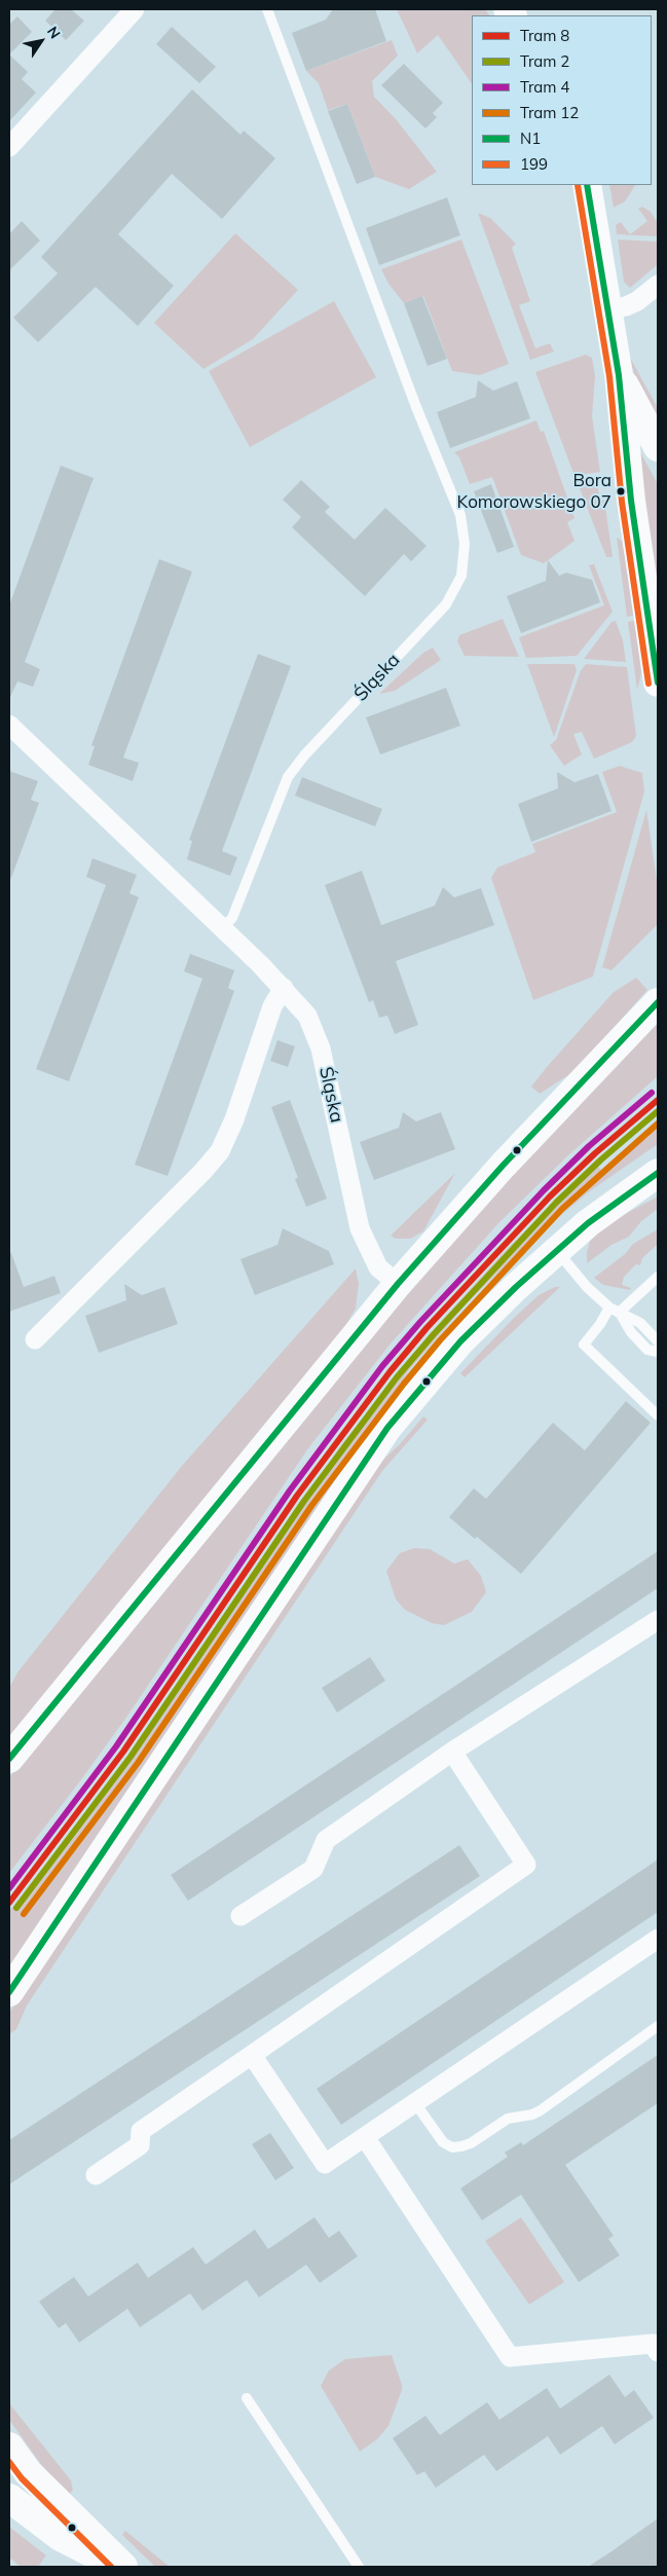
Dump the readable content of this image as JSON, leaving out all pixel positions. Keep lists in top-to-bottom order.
{
  "streets": {
    "street": ["Śląska"]
  },
  "places": ["Bora Komorowskiego 07"],
  "lines": [
    "transit line N1",
    "transit line 199",
    "tram line 4",
    "tram line 8",
    "tram line 2",
    "tram line 12"
  ],
  "legend": [
    "Tram 8",
    "Tram 2",
    "Tram 4",
    "Tram 12",
    "N1",
    "199"
  ],
  "north": "top right"
}
